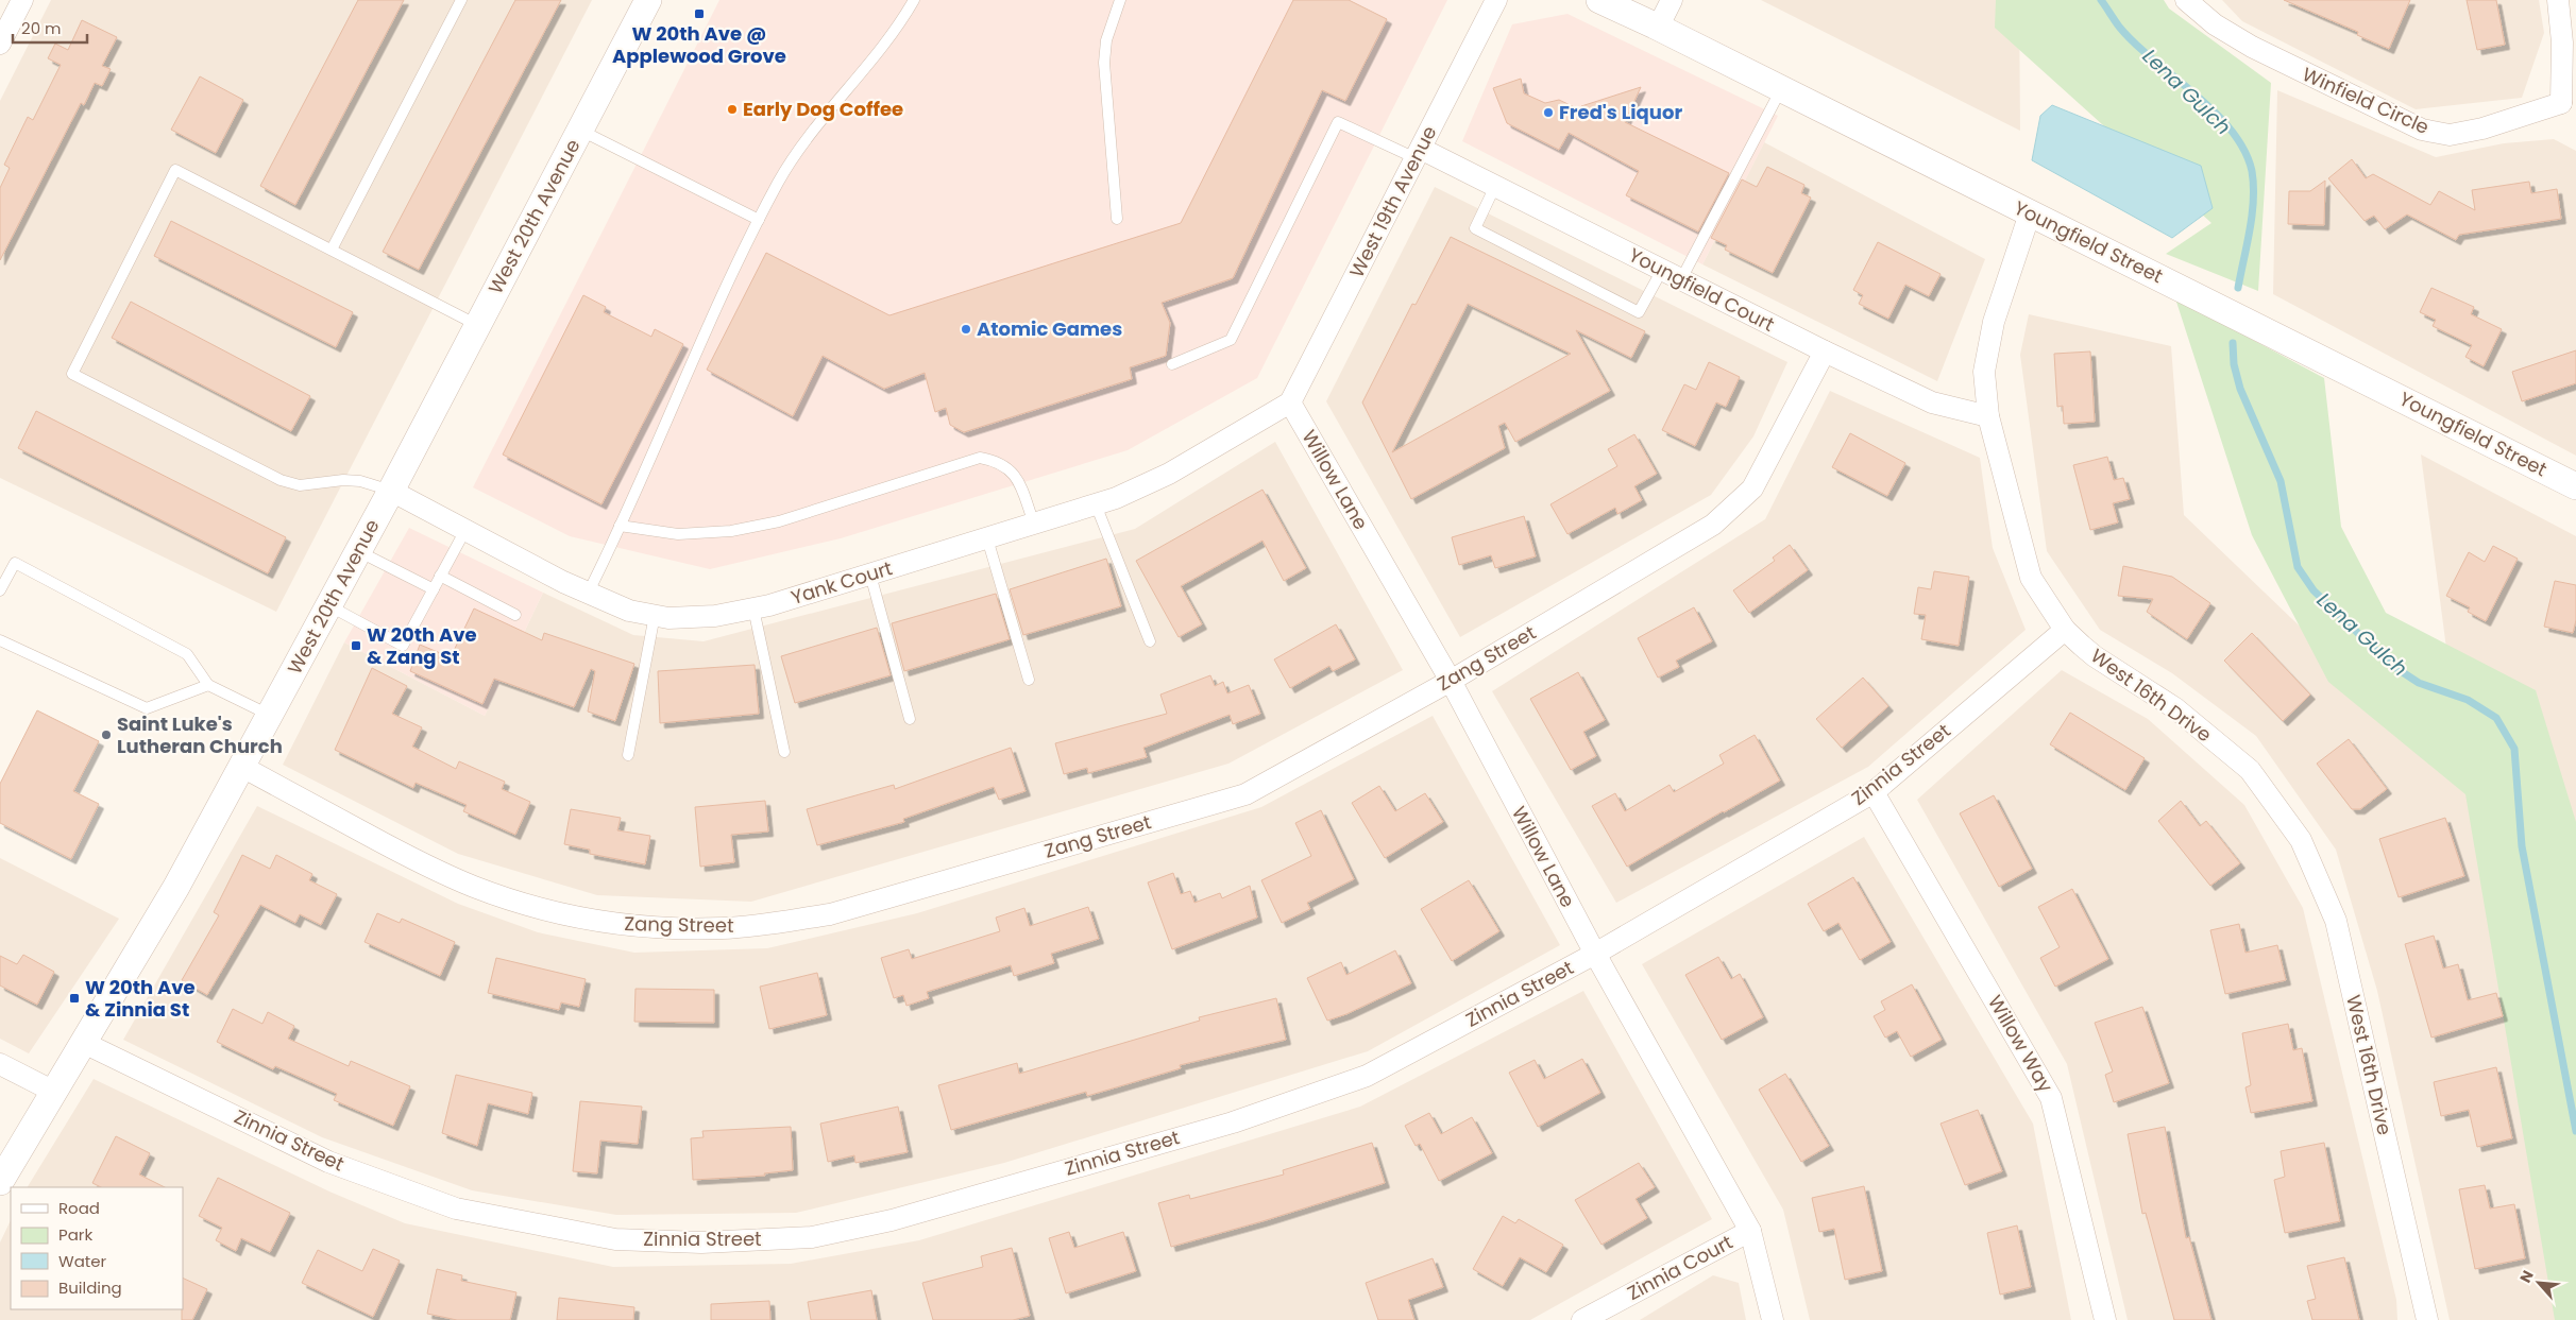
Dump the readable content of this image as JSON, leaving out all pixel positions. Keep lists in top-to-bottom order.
{
  "streets": {
    "street": [
      "Winfield Circle",
      "West 19th Avenue",
      "West 20th Avenue",
      "Youngfield Street",
      "Youngfield Court",
      "Willow Lane",
      "Yank Court",
      "Zang Street",
      "West 16th Drive",
      "Zinnia Street",
      "Willow Way",
      "Zinnia Court"
    ]
  },
  "crossings": [
    ["West 19th Avenue", "Youngfield Court"],
    ["West 19th Avenue", "Willow Lane"],
    ["West 19th Avenue", "Yank Court"],
    ["West 20th Avenue", "Yank Court"],
    ["West 20th Avenue", "Zang Street"],
    ["West 20th Avenue", "Zinnia Street"],
    ["Youngfield Street", "West 16th Drive"],
    ["Youngfield Court", "Zang Street"],
    ["Youngfield Court", "West 16th Drive"],
    ["Willow Lane", "Yank Court"],
    ["Willow Lane", "Zang Street"],
    ["Willow Lane", "Zinnia Street"],
    ["Willow Lane", "Zinnia Court"],
    ["West 16th Drive", "Zinnia Street"],
    ["Zinnia Street", "Willow Way"]
  ],
  "water": ["Lena Gulch"],
  "places": {
    "transit": ["W 20th Ave @ Applewood Grove", "W 20th Ave & Zang St", "W 20th Ave & Zinnia St"],
    "other": [
      "Early Dog Coffee",
      "Fred's Liquor",
      "Atomic Games",
      "Saint Luke's Lutheran Church"
    ]
  },
  "legend": [
    "Road",
    "Park",
    "Water",
    "Building"
  ],
  "scale_bar": "20 m",
  "north": "top left"
}
